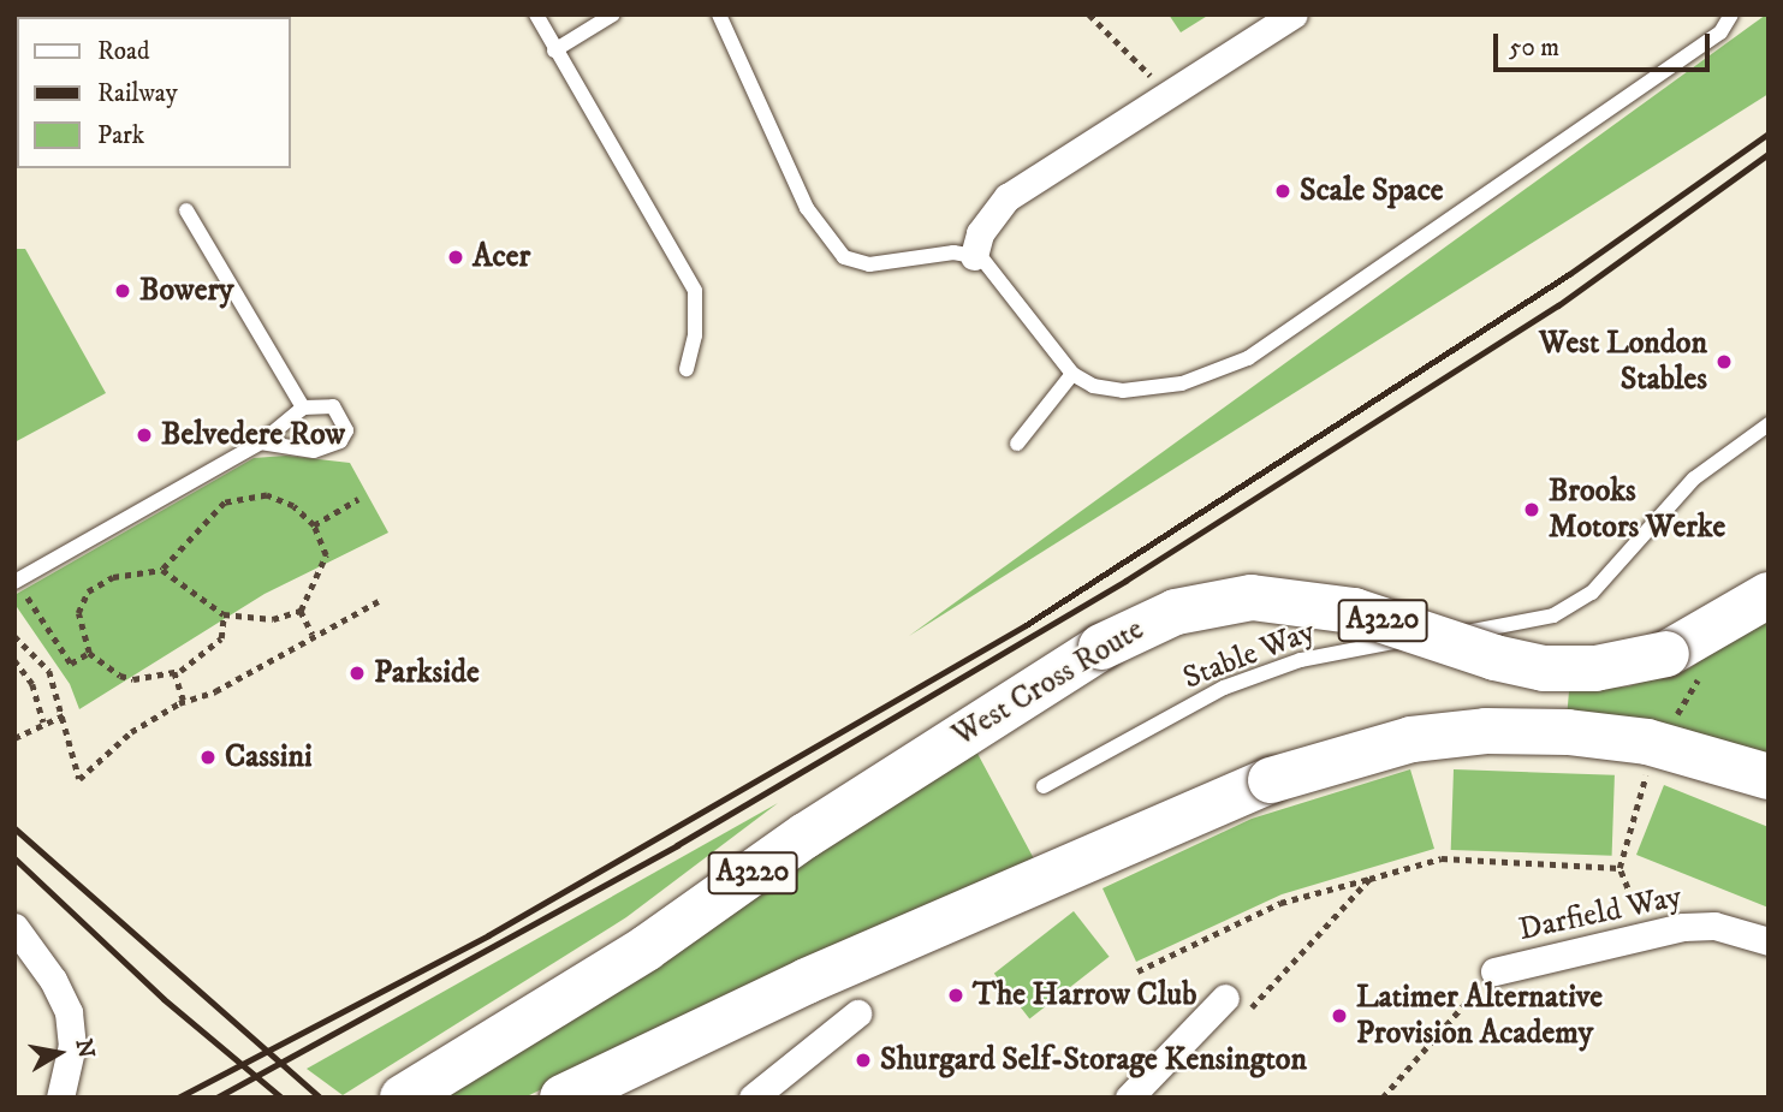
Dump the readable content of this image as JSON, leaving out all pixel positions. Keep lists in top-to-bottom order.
{
  "streets": {
    "highway": ["A3220", "West Cross Route"],
    "street": ["Darfield Way"],
    "lane": ["Stable Way"]
  },
  "crossings": [
    ["A3220", "West Cross Route"]
  ],
  "places": [
    "Scale Space",
    "Acer",
    "Bowery",
    "West London Stables",
    "Belvedere Row",
    "Brooks Motors Werke",
    "Parkside",
    "Cassini",
    "The Harrow Club",
    "Latimer Alternative Provision Academy",
    "Shurgard Self-Storage Kensington"
  ],
  "legend": ["Road", "Railway", "Park"],
  "scale_bar": "50 m",
  "north": "right"
}
